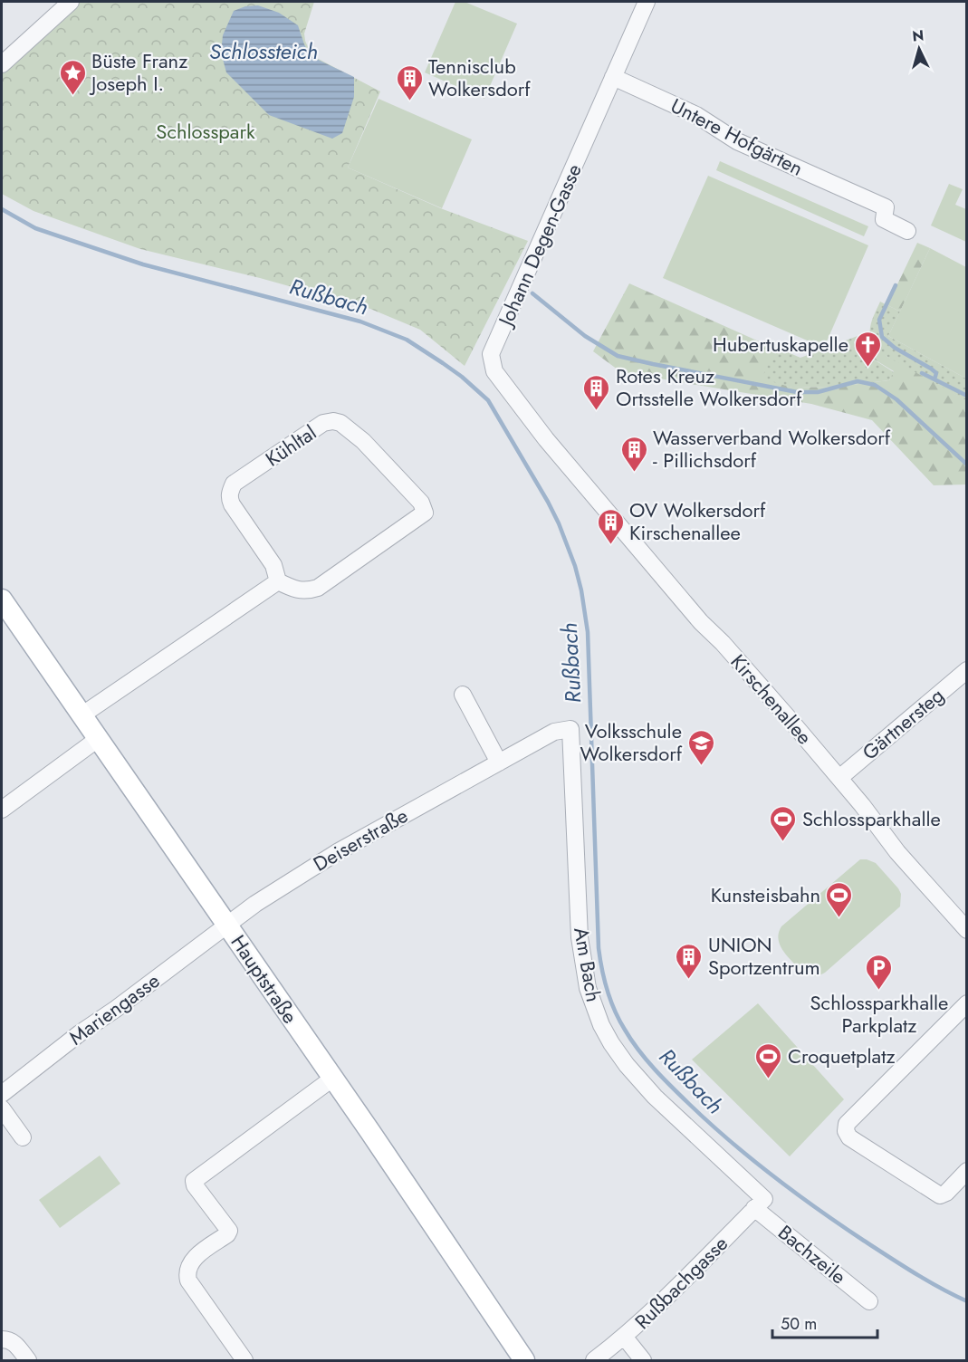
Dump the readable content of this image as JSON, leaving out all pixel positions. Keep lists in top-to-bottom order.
{
  "streets": {
    "main road": ["Hauptstraße"],
    "street": [
      "Untere Hofgärten",
      "Johann Degen-Gasse",
      "Kühltal",
      "Kirschenallee",
      "Gärtnersteg",
      "Deiserstraße",
      "Am Bach",
      "Mariengasse",
      "Bachzeile",
      "Rußbachgasse"
    ]
  },
  "crossings": [
    ["Untere Hofgärten", "Johann Degen-Gasse"],
    ["Johann Degen-Gasse", "Kirschenallee"],
    ["Kirschenallee", "Gärtnersteg"],
    ["Deiserstraße", "Am Bach"],
    ["Deiserstraße", "Hauptstraße"],
    ["Deiserstraße", "Mariengasse"],
    ["Am Bach", "Bachzeile"],
    ["Am Bach", "Rußbachgasse"],
    ["Hauptstraße", "Mariengasse"],
    ["Bachzeile", "Rußbachgasse"]
  ],
  "water": ["Schlossteich", "Rußbach"],
  "parks": ["Schlosspark"],
  "places": {
    "place": ["Büste Franz Joseph I."],
    "building": [
      "Tennisclub Wolkersdorf",
      "Rotes Kreuz Ortsstelle Wolkersdorf",
      "Wasserverband Wolkersdorf - Pillichsdorf",
      "OV Wolkersdorf Kirschenallee",
      "UNION Sportzentrum"
    ],
    "church": ["Hubertuskapelle"],
    "school or university": ["Volksschule Wolkersdorf"],
    "sports": ["Schlossparkhalle", "Kunsteisbahn", "Croquetplatz"],
    "parking": ["Schlossparkhalle Parkplatz"]
  },
  "scale_bar": "50 m",
  "north": "top"
}
